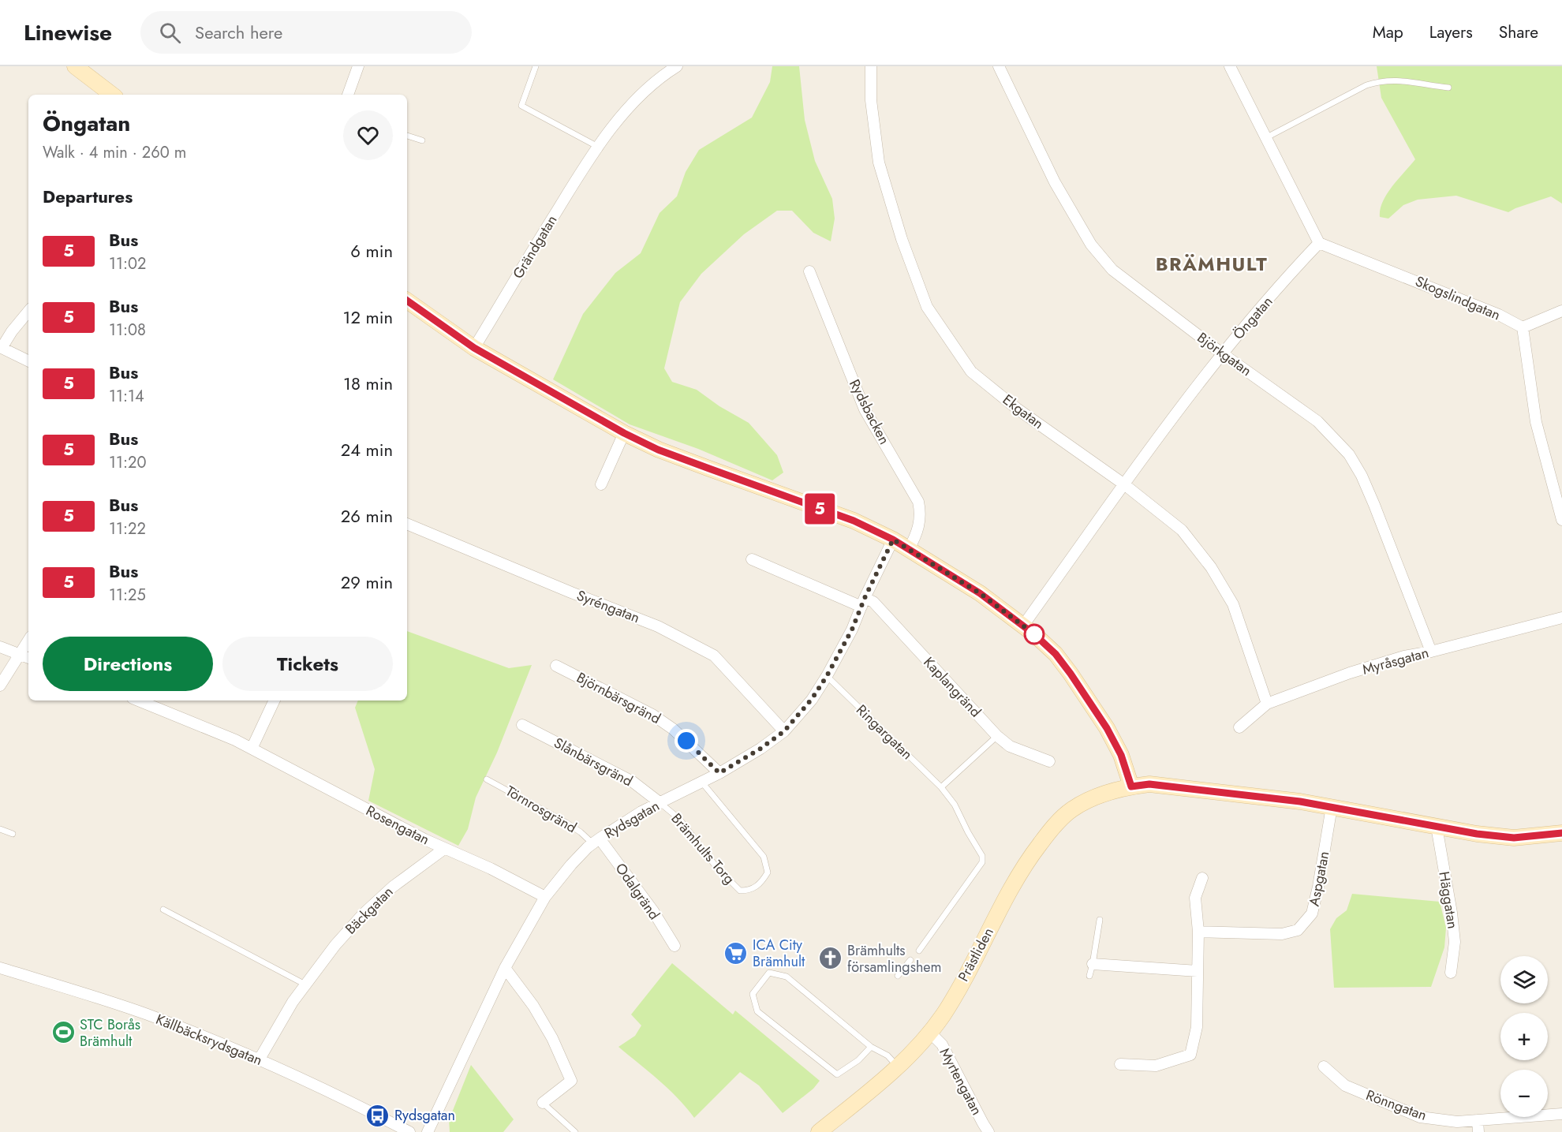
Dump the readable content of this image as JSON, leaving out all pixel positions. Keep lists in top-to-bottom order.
{
  "streets": {
    "street": [
      "Grändgatan",
      "Skogslindgatan",
      "Öngatan",
      "Björkgatan",
      "Rydsbacken",
      "Ekgatan",
      "Syréngatan",
      "Myråsgatan",
      "Kaplangränd",
      "Björnbärsgränd",
      "Slånbärsgränd",
      "Rydsgatan",
      "Rosengatan",
      "Aspgatan",
      "Odalgränd",
      "Häggatan",
      "Bäckgatan",
      "Prästliden",
      "Källbäcksrydsgatan",
      "Myrtengatan",
      "Rönngatan"
    ],
    "lane": ["Ringargatan", "Törnrosgränd", "Brämhults Torg"]
  },
  "crossings": [
    ["Skogslindgatan", "Öngatan"],
    ["Öngatan", "Björkgatan"],
    ["Öngatan", "Ekgatan"],
    ["Björkgatan", "Myråsgatan"],
    ["Ekgatan", "Myråsgatan"],
    ["Syréngatan", "Rydsgatan"],
    ["Kaplangränd", "Rydsgatan"],
    ["Björnbärsgränd", "Rydsgatan"],
    ["Ringargatan", "Rydsgatan"],
    ["Slånbärsgränd", "Rydsgatan"],
    ["Slånbärsgränd", "Brämhults Torg"],
    ["Törnrosgränd", "Rydsgatan"],
    ["Törnrosgränd", "Odalgränd"],
    ["Rydsgatan", "Rosengatan"],
    ["Rydsgatan", "Brämhults Torg"],
    ["Rydsgatan", "Odalgränd"],
    ["Rosengatan", "Bäckgatan"],
    ["Aspgatan", "Prästliden"],
    ["Häggatan", "Prästliden"],
    ["Bäckgatan", "Källbäcksrydsgatan"],
    ["Prästliden", "Myrtengatan"]
  ],
  "districts": ["BRÄMHULT"],
  "places": {
    "supermarket": ["ICA City Brämhult"],
    "church": ["Brämhults församlingshem"],
    "sports": ["STC Borås Brämhult"],
    "bus stop": ["Rydsgatan"]
  },
  "lines": ["bus line 5"],
  "page": {
    "header": "Linewise",
    "search": "Search here",
    "nav": ["Map", "Layers", "Share"],
    "on_map": "5",
    "heading": [
      ["Öngatan", "Walk · 4 min · 260 m"],
      "Departures"
    ],
    "list": [
      {
        "mark": "5",
        "name": "Bus",
        "note": "11:02",
        "value": "6 min"
      },
      {
        "mark": "5",
        "name": "Bus",
        "note": "11:08",
        "value": "12 min"
      },
      {
        "mark": "5",
        "name": "Bus",
        "note": "11:14",
        "value": "18 min"
      },
      {
        "mark": "5",
        "name": "Bus",
        "note": "11:20",
        "value": "24 min"
      },
      {
        "mark": "5",
        "name": "Bus",
        "note": "11:22",
        "value": "26 min"
      },
      {
        "mark": "5",
        "name": "Bus",
        "note": "11:25",
        "value": "29 min"
      }
    ],
    "buttons": ["Directions", "Tickets"],
    "map_buttons": ["+", "−"]
  }
}
